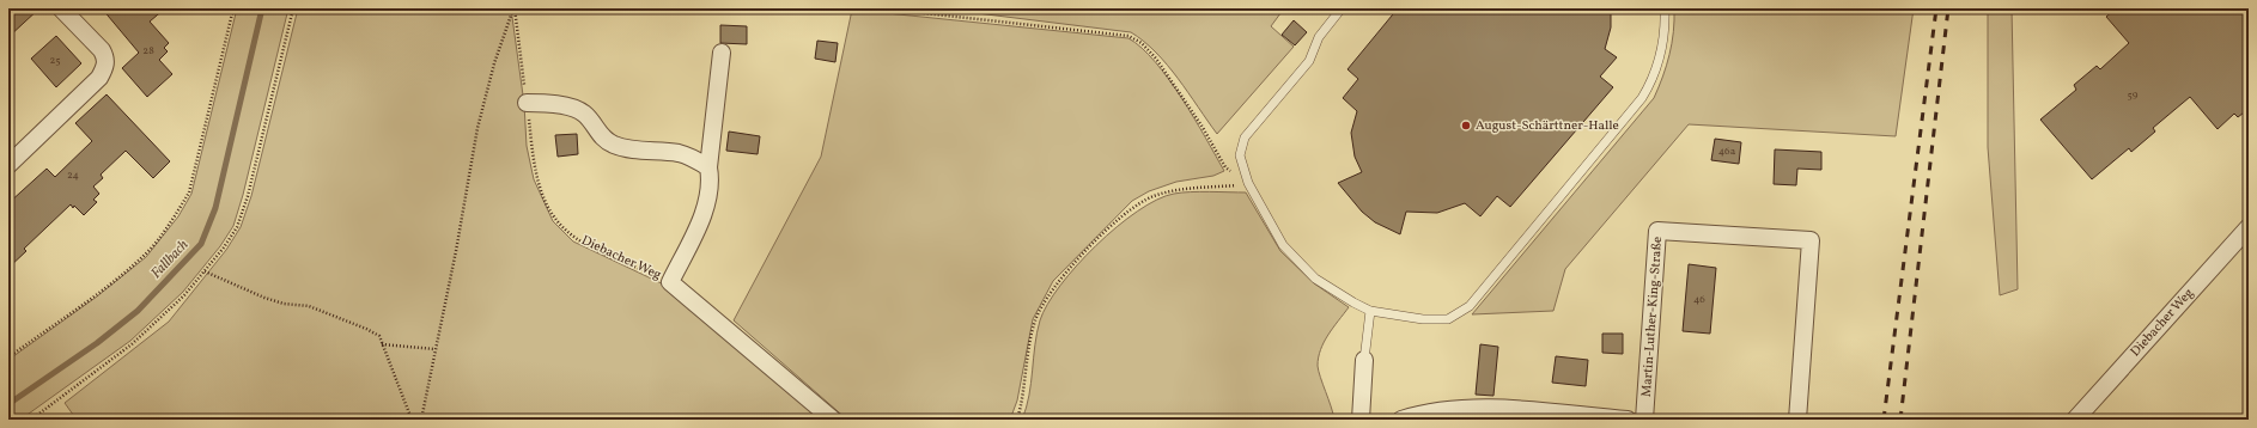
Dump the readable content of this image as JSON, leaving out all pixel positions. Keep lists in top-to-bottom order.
{
  "streets": {
    "street": ["Diebacher Weg", "Martin-Luther-King-Straße"]
  },
  "water": ["Fallbach"],
  "places": ["August-Schärttner-Halle"],
  "house_numbers": [
    "28",
    "25",
    "59",
    "46a",
    "24",
    "46"
  ]
}
